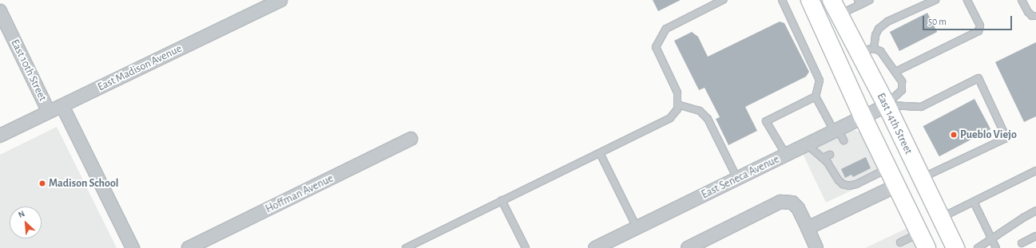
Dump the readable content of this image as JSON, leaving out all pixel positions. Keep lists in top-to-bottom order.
{
  "streets": {
    "main road": ["East 14th Street"],
    "street": [
      "East Madison Avenue",
      "East 10th Street",
      "East Seneca Avenue",
      "Hoffman Avenue"
    ]
  },
  "crossings": [
    ["East Madison Avenue", "East 10th Street"],
    ["East 14th Street", "East Seneca Avenue"]
  ],
  "places": ["Pueblo Viejo", "Madison School"],
  "scale_bar": "50 m",
  "north": "top left"
}
